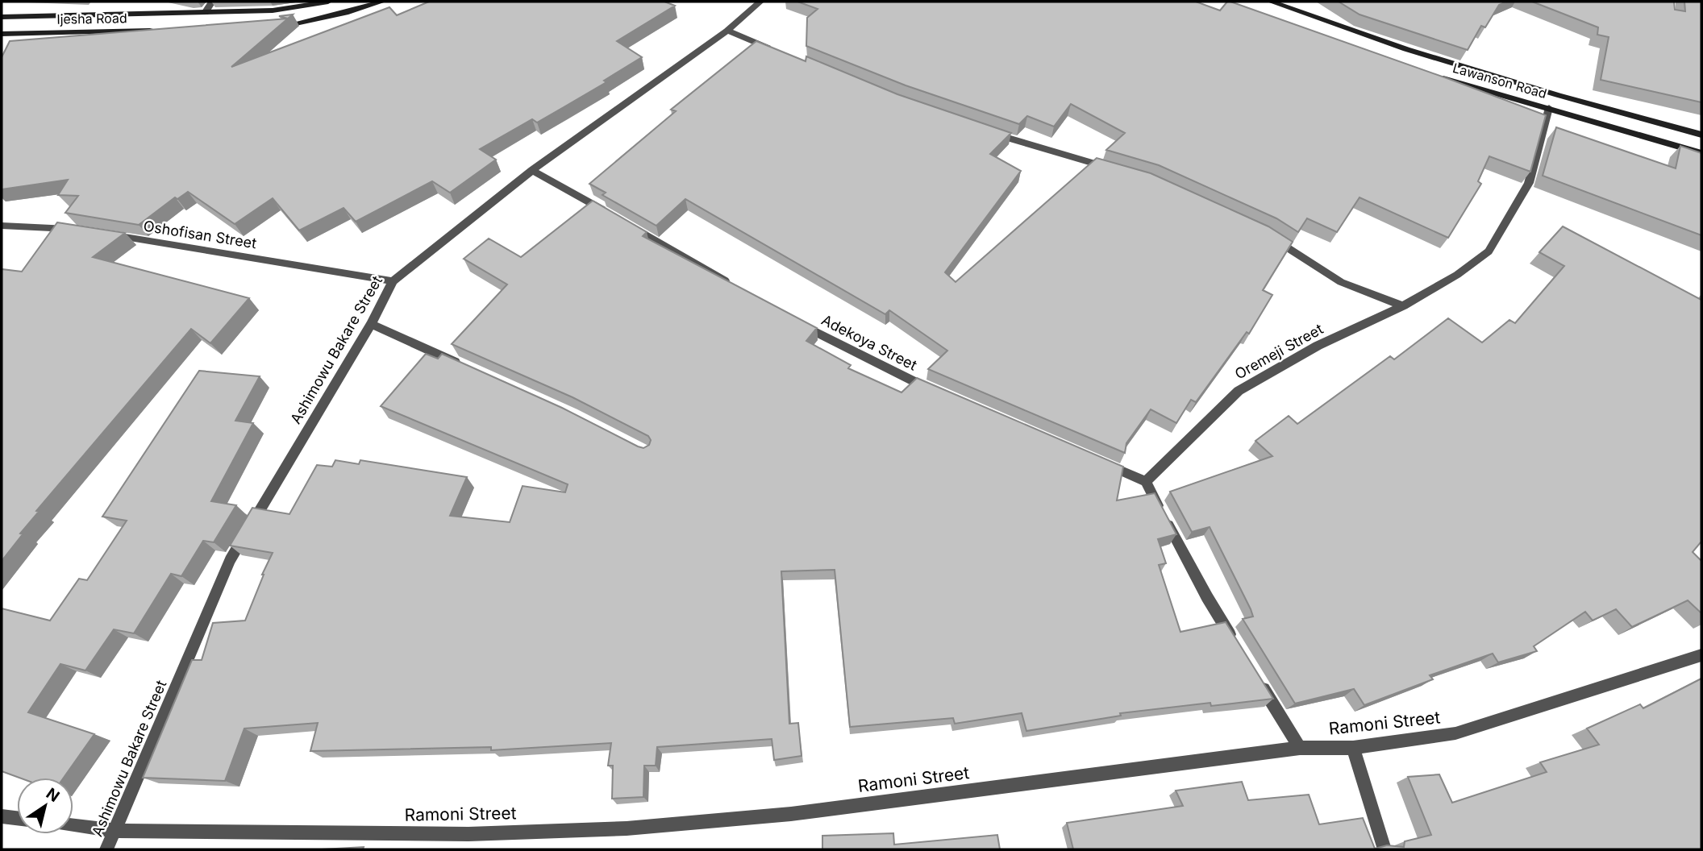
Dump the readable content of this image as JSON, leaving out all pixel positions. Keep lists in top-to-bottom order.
{
  "streets": {
    "main road": ["Ijesha Road", "Lawanson Road"],
    "street": [
      "Oshofisan Street",
      "Adekoya Street",
      "Ashimowu Bakare Street",
      "Oremeji Street",
      "Ramoni Street"
    ]
  },
  "crossings": [
    ["Lawanson Road", "Oremeji Street"],
    ["Oshofisan Street", "Ashimowu Bakare Street"],
    ["Ashimowu Bakare Street", "Ramoni Street"]
  ],
  "north": "top right"
}
